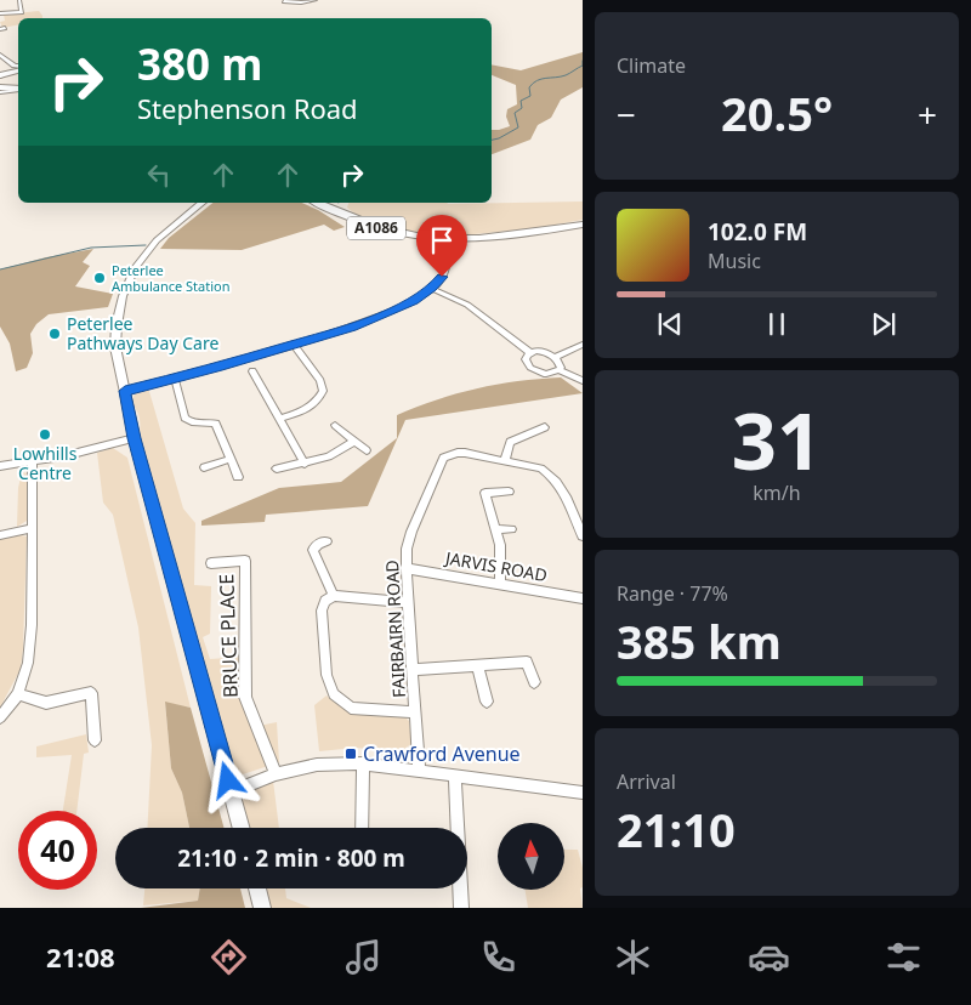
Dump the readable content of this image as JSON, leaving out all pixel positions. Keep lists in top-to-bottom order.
{
  "streets": {
    "main road": ["A1086"],
    "street": ["JARVIS ROAD", "FAIRBAIRN ROAD", "BRUCE PLACE"]
  },
  "crossings": [
    ["JARVIS ROAD", "FAIRBAIRN ROAD"]
  ],
  "places": {
    "other": ["Peterlee Ambulance Station", "Peterlee Pathways Day Care", "Lowhills Centre"],
    "transit": ["Crawford Avenue"]
  },
  "north": "top",
  "page": {
    "tile": [
      "Climate",
      ["31", "km/h"],
      ["Range · 77%", "385 km"],
      ["Arrival", "21:10"]
    ],
    "turn": ["380 m", "Stephenson Road"],
    "heat": ["−", "20.5°", "+"],
    "song": ["102.0 FM", "Music"],
    "limit": "40",
    "trip": "21:10 · 2 min · 800 m",
    "tabs": "21:08"
  }
}
